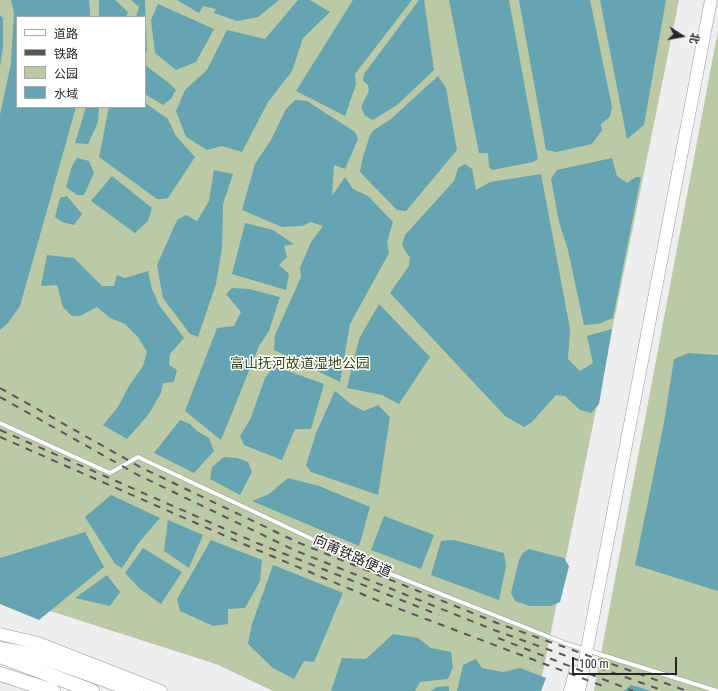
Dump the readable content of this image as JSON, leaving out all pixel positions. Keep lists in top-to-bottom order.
{
  "streets": {
    "lane": ["向莆铁路便道"]
  },
  "parks": ["富山抚河故道湿地公园"],
  "legend": [
    "道路",
    "铁路",
    "公园",
    "水域"
  ],
  "scale_bar": "100 m",
  "north": "right"
}
